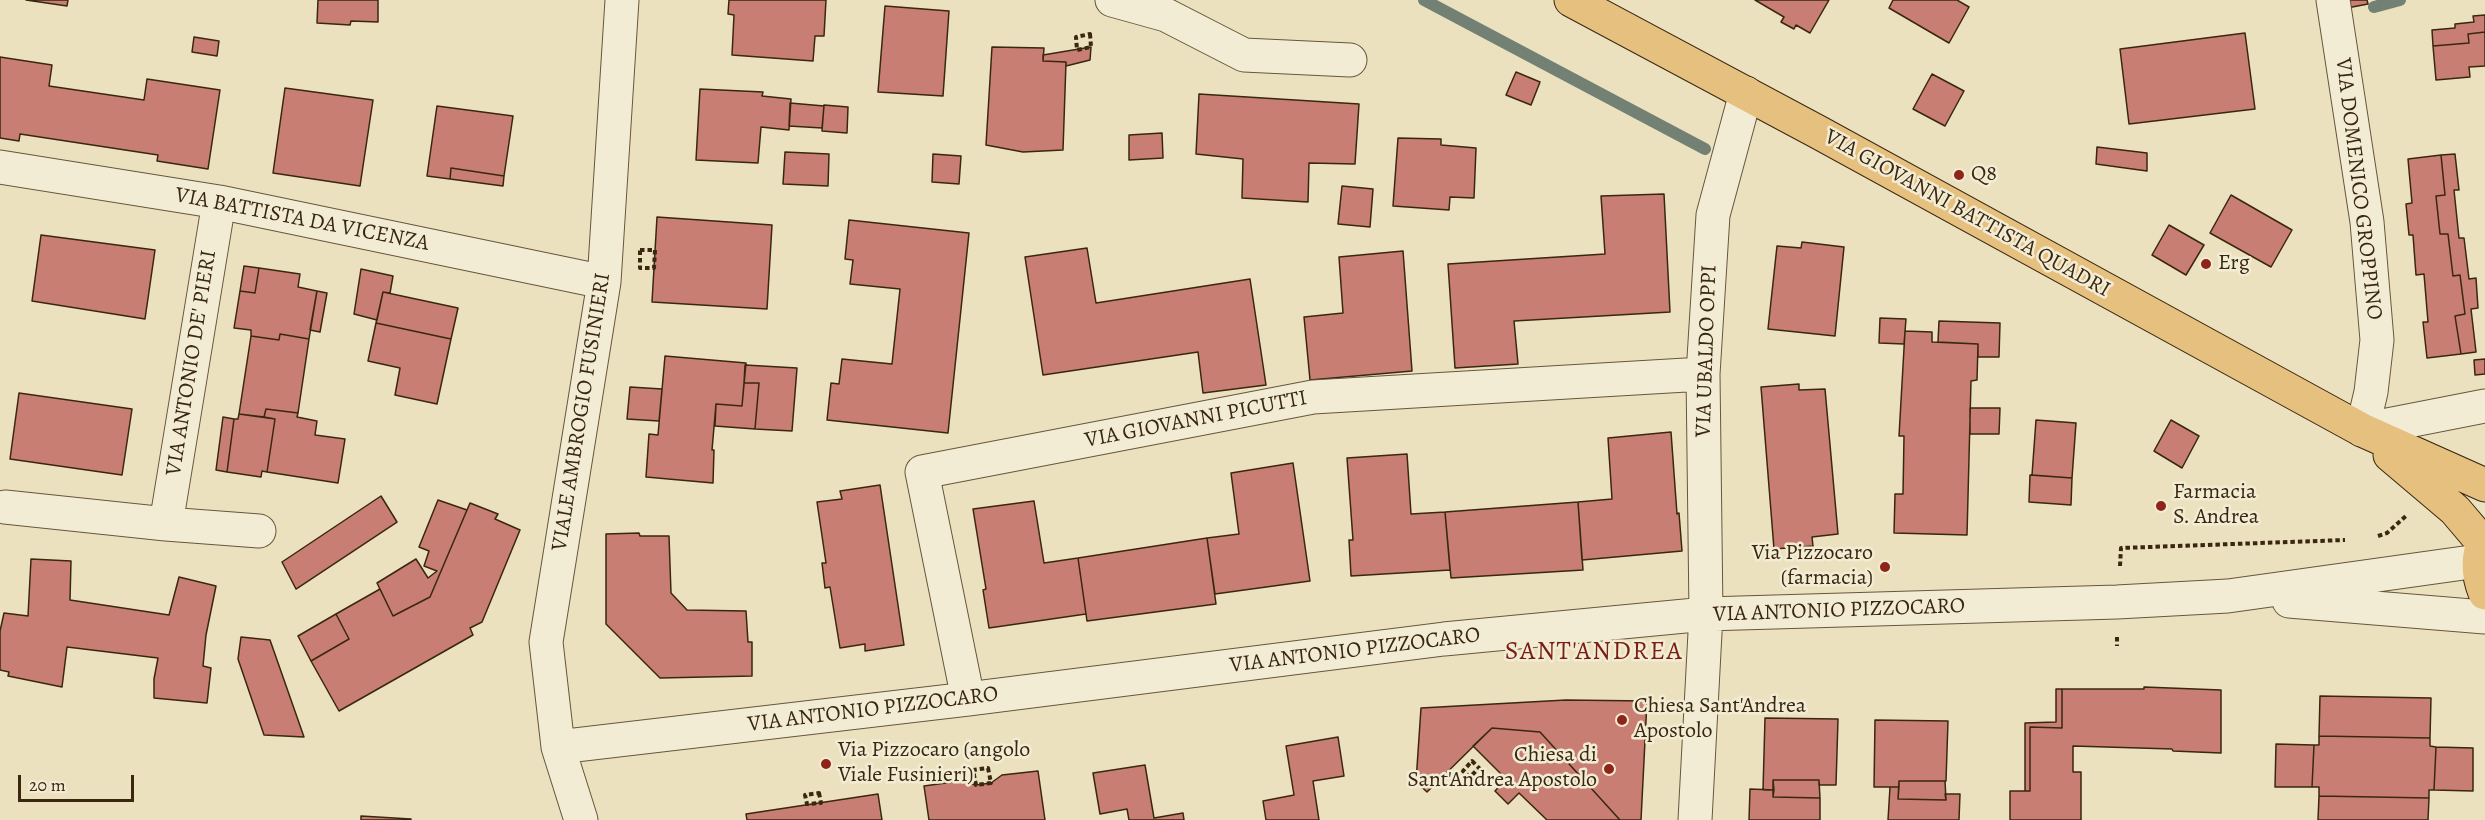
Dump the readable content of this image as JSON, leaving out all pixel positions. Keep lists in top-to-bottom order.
{
  "streets": {
    "main road": ["VIA GIOVANNI BATTISTA QUADRI"],
    "street": [
      "VIA DOMENICO GROPPINO",
      "VIA BATTISTA DA VICENZA",
      "VIA UBALDO OPPI",
      "VIA ANTONIO DE' PIERI",
      "VIALE AMBROGIO FUSINIERI",
      "VIA GIOVANNI PICUTTI",
      "VIA ANTONIO PIZZOCARO"
    ]
  },
  "crossings": [
    ["VIA DOMENICO GROPPINO", "VIA GIOVANNI BATTISTA QUADRI"],
    ["VIA GIOVANNI BATTISTA QUADRI", "VIA UBALDO OPPI"],
    ["VIA GIOVANNI BATTISTA QUADRI", "VIA ANTONIO PIZZOCARO"],
    ["VIA BATTISTA DA VICENZA", "VIA ANTONIO DE' PIERI"],
    ["VIA BATTISTA DA VICENZA", "VIALE AMBROGIO FUSINIERI"],
    ["VIA UBALDO OPPI", "VIA GIOVANNI PICUTTI"],
    ["VIA UBALDO OPPI", "VIA ANTONIO PIZZOCARO"],
    ["VIALE AMBROGIO FUSINIERI", "VIA ANTONIO PIZZOCARO"],
    ["VIA GIOVANNI PICUTTI", "VIA ANTONIO PIZZOCARO"]
  ],
  "districts": ["SANT'ANDREA"],
  "places": [
    "Q8",
    "Erg",
    "Farmacia S. Andrea",
    "Via Pizzocaro (farmacia)",
    "Chiesa Sant'Andrea Apostolo",
    "Via Pizzocaro (angolo Viale Fusinieri)",
    "Chiesa di Sant'Andrea Apostolo"
  ],
  "scale_bar": "20 m"
}
